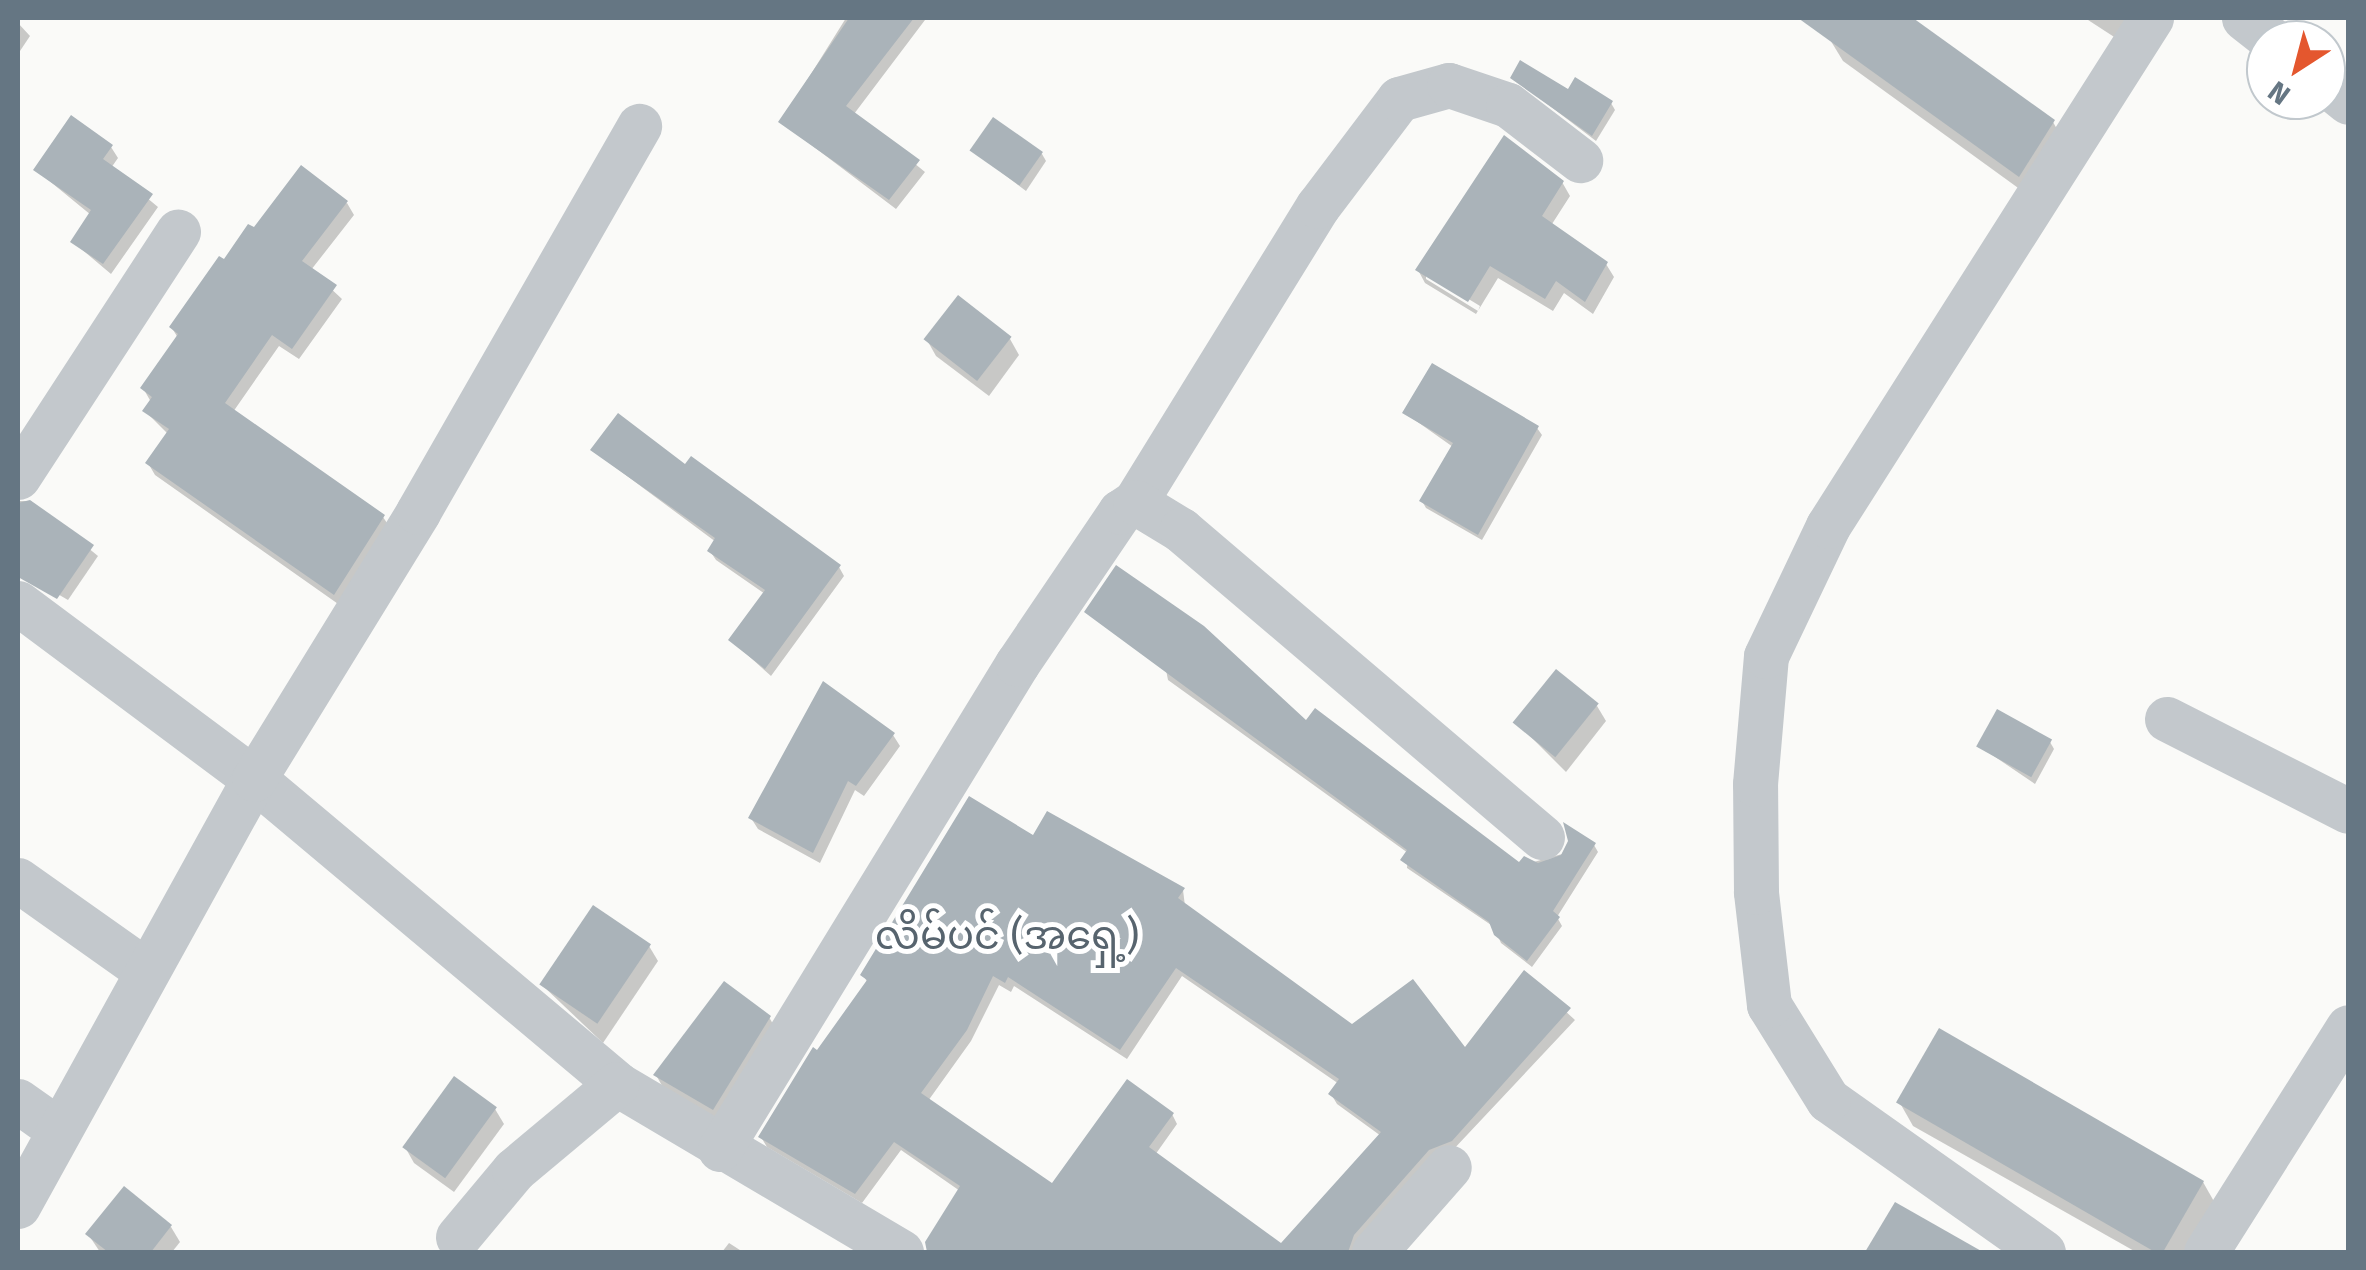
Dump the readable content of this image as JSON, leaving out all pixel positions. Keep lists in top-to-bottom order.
{
  "districts": ["လိမ်ပင် (အရှေ့)"],
  "north": "bottom left"
}
